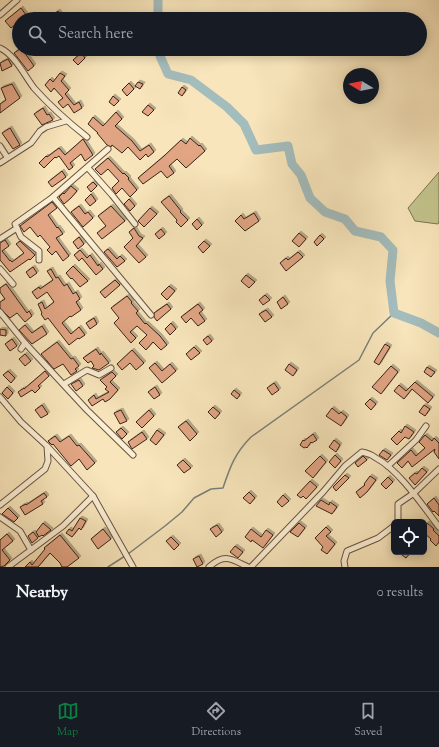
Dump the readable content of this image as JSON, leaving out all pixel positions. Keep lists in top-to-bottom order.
{
  "north": "left",
  "page": {
    "search": "Search here",
    "heading": ["Nearby", "0 results"],
    "nav": ["Map", "Directions", "Saved"]
  }
}
